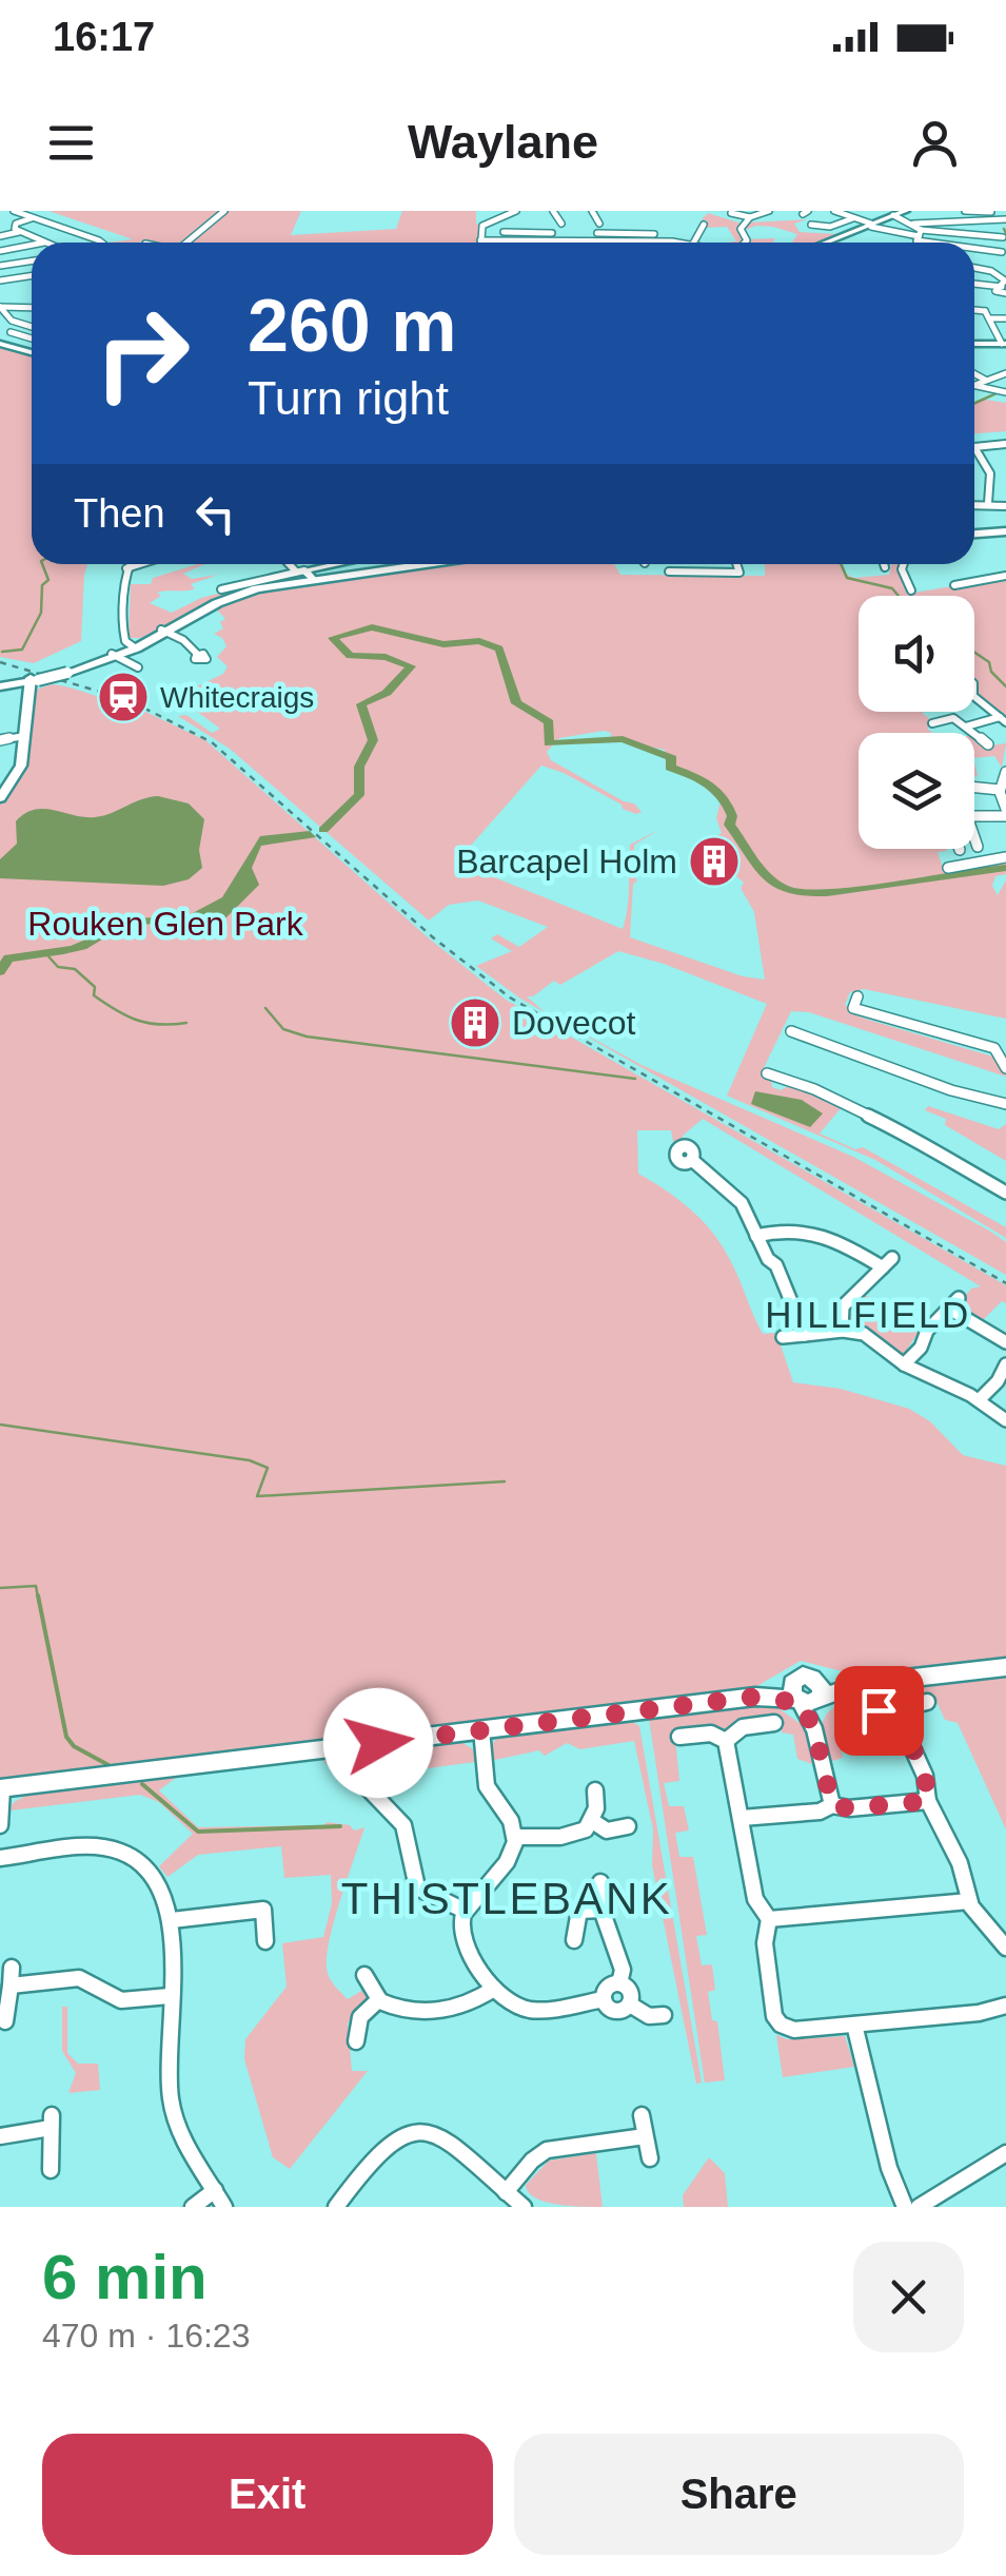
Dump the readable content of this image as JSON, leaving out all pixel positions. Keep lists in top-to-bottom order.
{
  "districts": ["HILLFIELD", "THISTLEBANK"],
  "parks": ["Rouken Glen Park"],
  "places": {
    "station": ["Whitecraigs"],
    "building": ["Barcapel Holm", "Dovecot"]
  },
  "page": {
    "status": "16:17",
    "header": "Waylane",
    "turn": ["260 m", "Turn right"],
    "then": "Then",
    "heading": ["6 min", "470 m · 16:23"],
    "buttons": ["Exit", "Share"]
  }
}
